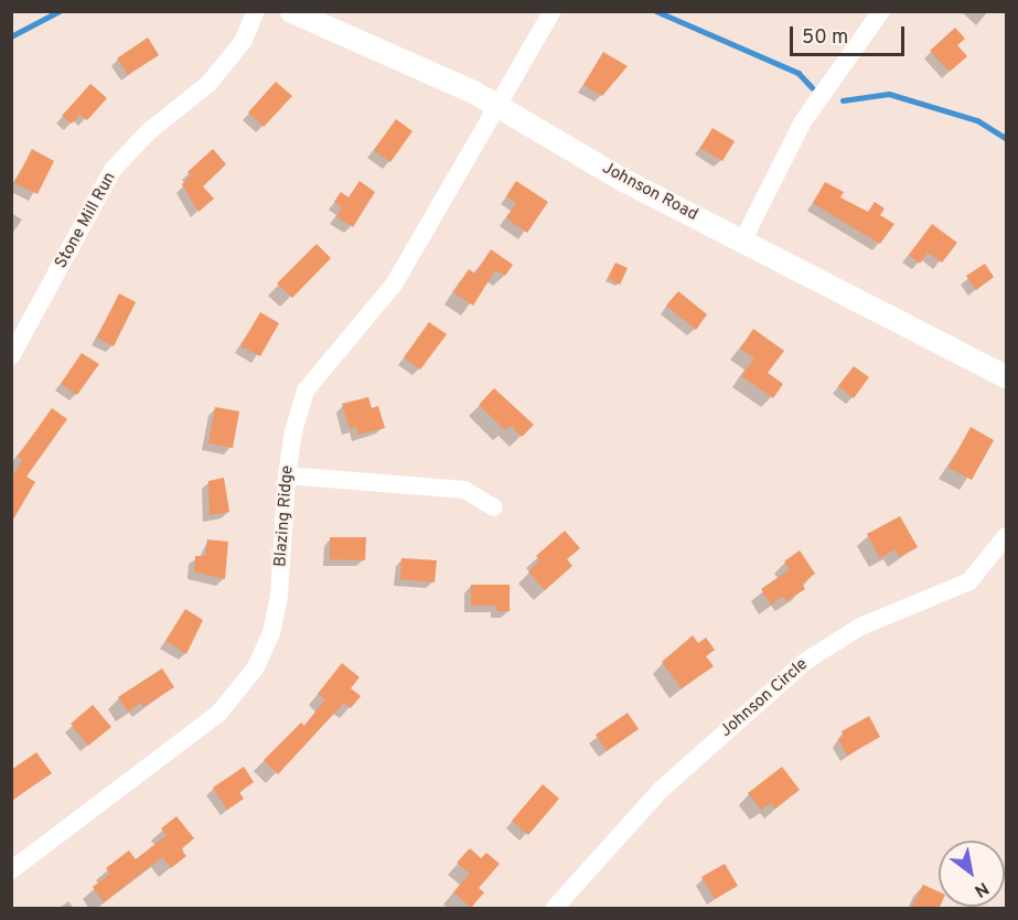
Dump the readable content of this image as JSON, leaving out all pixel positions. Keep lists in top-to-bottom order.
{
  "streets": {
    "street": [
      "Johnson Road",
      "Stone Mill Run",
      "Blazing Ridge",
      "Johnson Circle"
    ]
  },
  "crossings": [
    ["Johnson Road", "Blazing Ridge"]
  ],
  "scale_bar": "50 m",
  "north": "bottom right"
}
